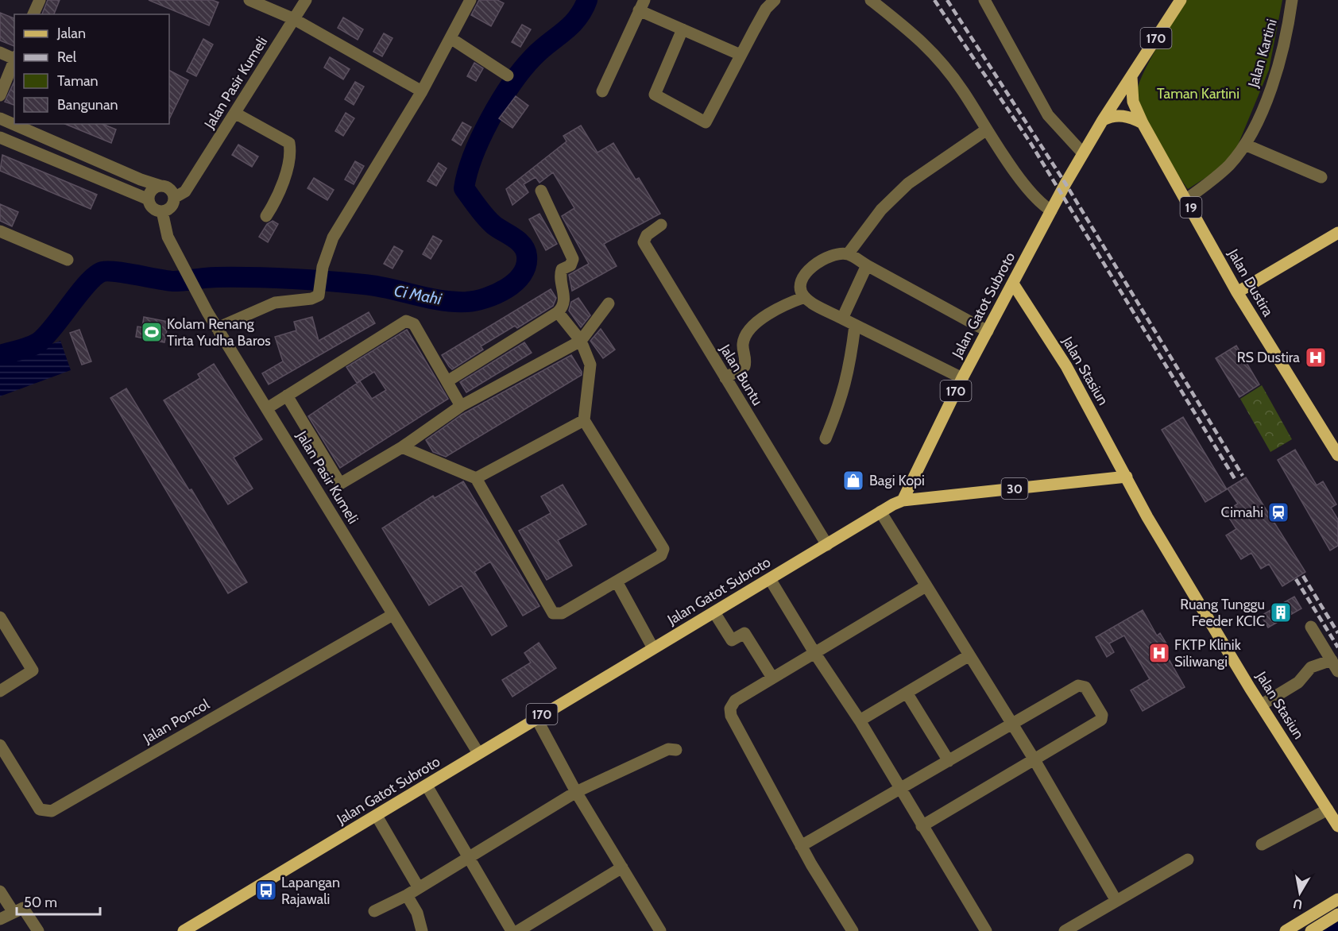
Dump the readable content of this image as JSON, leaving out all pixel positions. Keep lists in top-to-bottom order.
{
  "streets": {
    "main road": [
      "170",
      "19",
      "Jalan Dustira",
      "Jalan Gatot Subroto",
      "Jalan Stasiun",
      "30"
    ],
    "street": [
      "Jalan Kartini",
      "Jalan Pasir Kumeli",
      "Jalan Buntu",
      "Jalan Poncol"
    ]
  },
  "crossings": [
    ["170", "Jalan Dustira"],
    ["170", "Jalan Gatot Subroto"],
    ["Jalan Kartini", "Jalan Dustira"],
    ["Jalan Pasir Kumeli", "Jalan Gatot Subroto"],
    ["Jalan Pasir Kumeli", "Jalan Poncol"],
    ["Jalan Gatot Subroto", "Jalan Stasiun"],
    ["Jalan Gatot Subroto", "Jalan Buntu"],
    ["Jalan Gatot Subroto", "30"],
    ["Jalan Stasiun", "30"]
  ],
  "water": ["Ci Mahi"],
  "parks": ["Taman Kartini"],
  "places": {
    "sports": ["Kolam Renang Tirta Yudha Baros"],
    "hospital": ["RS Dustira", "FKTP Klinik Siliwangi"],
    "shop": ["Bagi Kopi"],
    "station": ["Cimahi"],
    "building": ["Ruang Tunggu Feeder KCIC"],
    "bus stop": ["Lapangan Rajawali"]
  },
  "legend": [
    "Jalan",
    "Rel",
    "Taman",
    "Bangunan"
  ],
  "scale_bar": "50 m",
  "north": "bottom"
}
